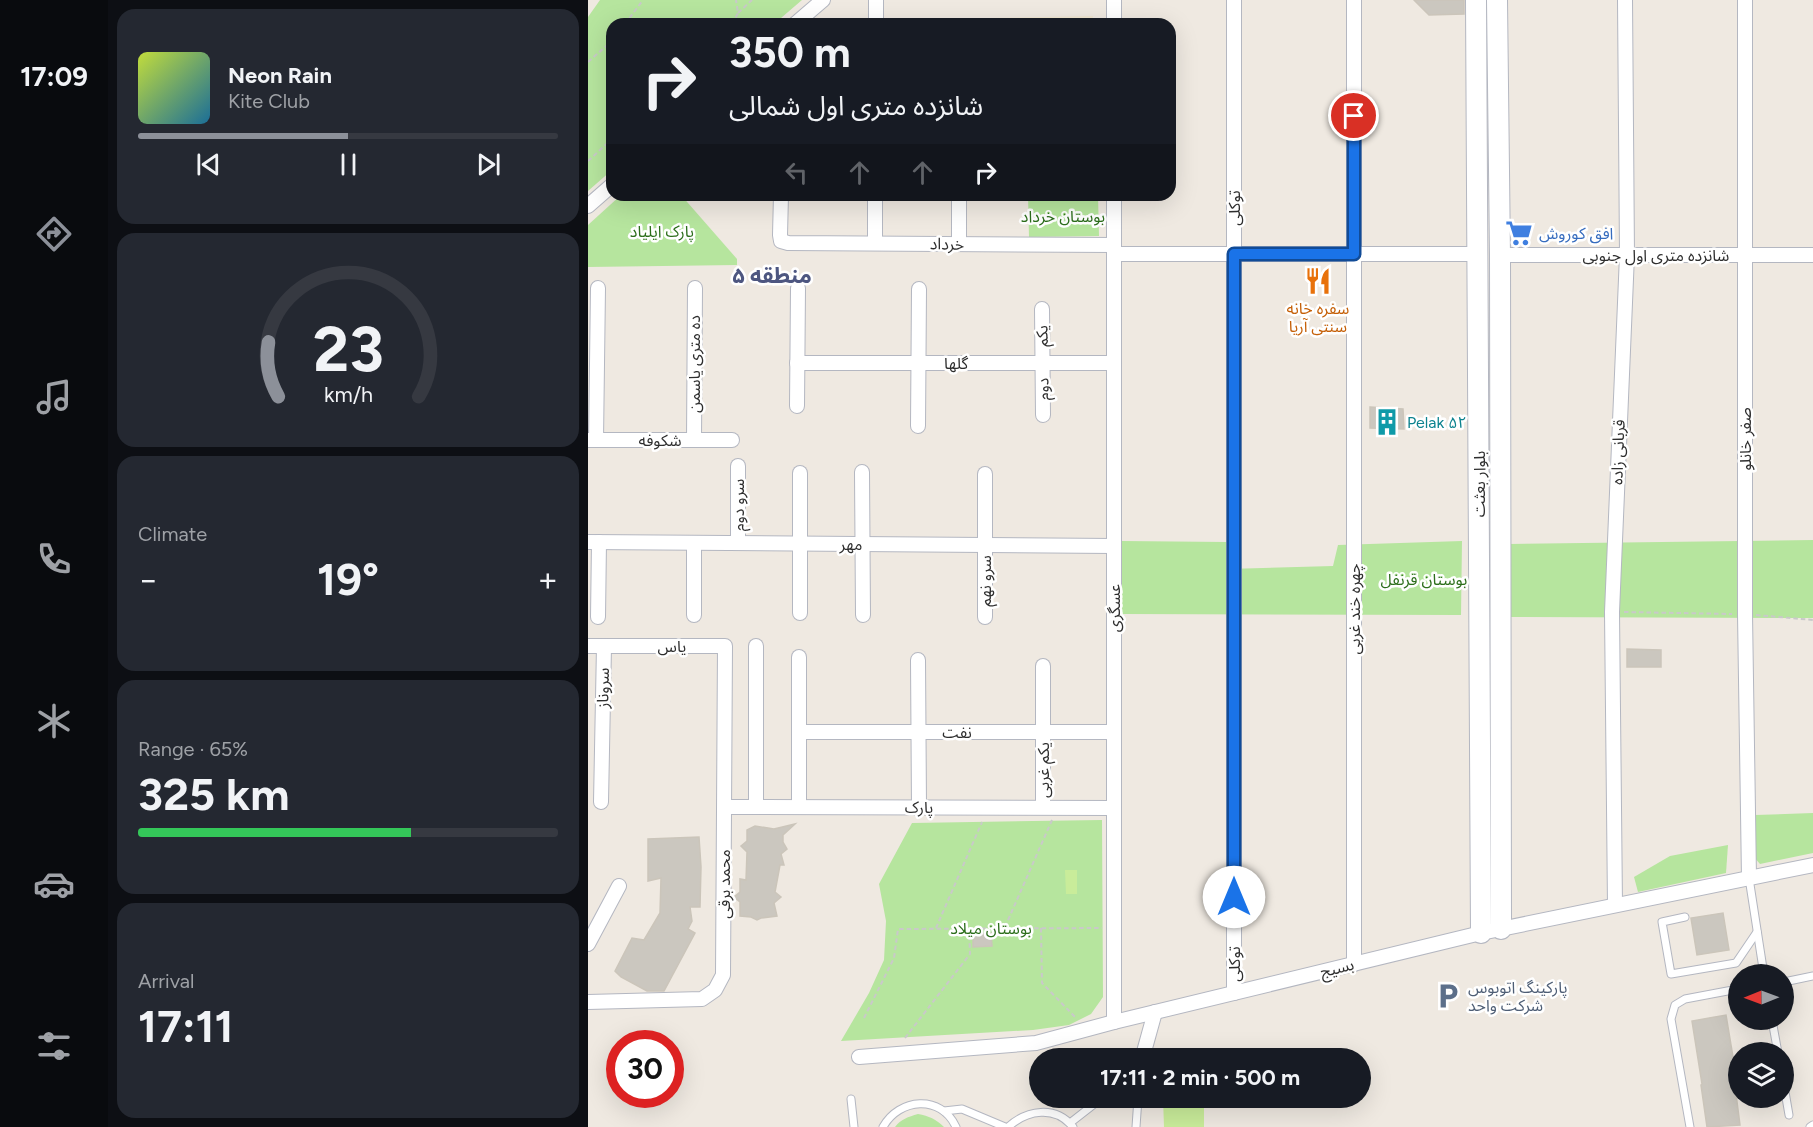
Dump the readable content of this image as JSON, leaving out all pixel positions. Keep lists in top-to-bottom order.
{
  "streets": {
    "street": [
      "توکلی",
      "خرداد",
      "شانزده متری اول جنوبی",
      "یکم",
      "گلها",
      "ده متری یاسمن",
      "دوم",
      "صفر خانلو",
      "شکوفه",
      "قربانی زاده",
      "بلوار بعثت",
      "سرو دوم",
      "مهر",
      "سرو نهم",
      "عسگری",
      "چهره خند غربی",
      "یاس",
      "سروناز",
      "نفت",
      "یکم غربی",
      "پارک",
      "محمد برقی",
      "بسیج"
    ]
  },
  "crossings": [
    ["توکلی", "خرداد"],
    ["توکلی", "بسیج"],
    ["خرداد", "بلوار بعثت"],
    ["خرداد", "عسگری"],
    ["خرداد", "چهره خند غربی"],
    ["شانزده متری اول جنوبی", "صفر خانلو"],
    ["شانزده متری اول جنوبی", "قربانی زاده"],
    ["شانزده متری اول جنوبی", "بلوار بعثت"],
    ["یکم", "گلها"],
    ["یکم", "دوم"],
    ["گلها", "دوم"],
    ["گلها", "عسگری"],
    ["ده متری یاسمن", "شکوفه"],
    ["صفر خانلو", "بسیج"],
    ["قربانی زاده", "بسیج"],
    ["بلوار بعثت", "بسیج"],
    ["سرو دوم", "مهر"],
    ["مهر", "سرو نهم"],
    ["مهر", "عسگری"],
    ["عسگری", "نفت"],
    ["عسگری", "پارک"],
    ["عسگری", "بسیج"],
    ["چهره خند غربی", "بسیج"],
    ["یاس", "سروناز"],
    ["یاس", "محمد برقی"],
    ["نفت", "یکم غربی"],
    ["یکم غربی", "پارک"],
    ["پارک", "محمد برقی"]
  ],
  "districts": ["منطقه ۵"],
  "parks": [
    "بوستان خرداد",
    "پارک ایلیاد",
    "بوستان قرنفل",
    "بوستان میلاد"
  ],
  "places": {
    "supermarket": ["افق کوروش"],
    "restaurant": ["سفره خانه سنتی آریا"],
    "building": ["Pelak ۵۲"],
    "parking": ["پارکینگ اتوبوس شرکت واحد"]
  },
  "north": "left",
  "page": {
    "tabs": "17:09",
    "turn": ["350 m", "شانزده متری اول شمالی"],
    "song": ["Neon Rain", "Kite Club"],
    "tile": [
      "Climate",
      ["Range · 65%", "325 km"],
      ["Arrival", "17:11"]
    ],
    "heat": ["−", "19°", "+"],
    "limit": "30",
    "trip": "17:11 · 2 min · 500 m",
    "gauge": ["23", "km/h"]
  }
}
